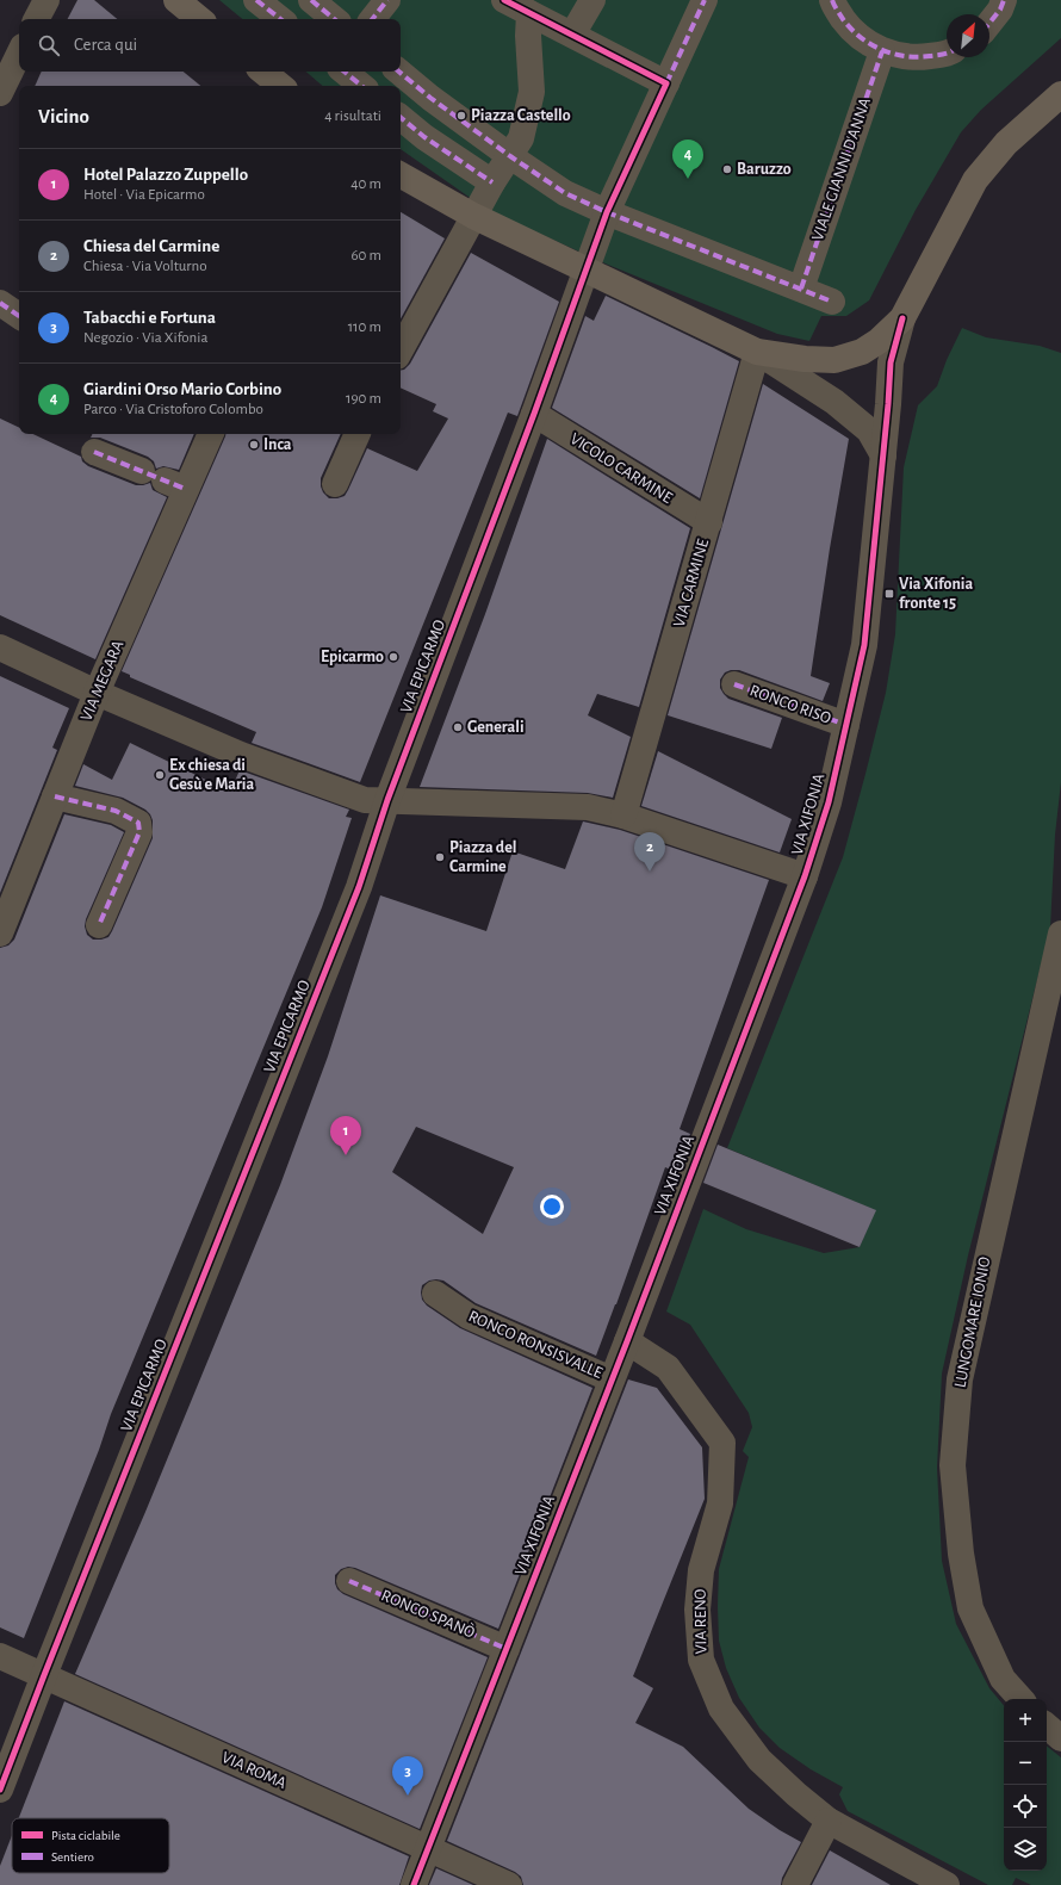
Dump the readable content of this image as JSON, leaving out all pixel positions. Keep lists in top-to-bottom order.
{
  "streets": {
    "street": [
      "VIALE GIANNI D'ANNA",
      "VICOLO CARMINE",
      "VIA CARMINE",
      "VIA EPICARMO",
      "VIA MEGARA",
      "RONCO RISO",
      "VIA XIFONIA",
      "LUNGOMARE IONIO",
      "RONCO RONSISVALLE",
      "RONCO SPANÒ",
      "VIA RENO",
      "VIA ROMA"
    ]
  },
  "crossings": [
    ["VICOLO CARMINE", "VIA CARMINE"],
    ["VICOLO CARMINE", "VIA EPICARMO"],
    ["VIA EPICARMO", "VIA ROMA"],
    ["RONCO RISO", "VIA XIFONIA"],
    ["VIA XIFONIA", "RONCO RONSISVALLE"],
    ["VIA XIFONIA", "RONCO SPANÒ"],
    ["VIA XIFONIA", "VIA RENO"],
    ["VIA XIFONIA", "VIA ROMA"]
  ],
  "places": {
    "other": [
      "Piazza Castello",
      "Baruzzo",
      "Inca",
      "Epicarmo",
      "Generali",
      "Ex chiesa di Gesù e Maria",
      "Piazza del Carmine"
    ],
    "transit": ["Via Xifonia fronte 15"]
  },
  "legend": ["Pista ciclabile", "Sentiero"],
  "north": "top right",
  "page": {
    "search": "Cerca qui",
    "heading": ["Vicino", "4 risultati"],
    "pins": [
      "4",
      "2",
      "1",
      "3"
    ],
    "list": [
      {
        "mark": "1",
        "name": "Hotel Palazzo Zuppello",
        "note": "Hotel · Via Epicarmo",
        "value": "40 m"
      },
      {
        "mark": "2",
        "name": "Chiesa del Carmine",
        "note": "Chiesa · Via Volturno",
        "value": "60 m"
      },
      {
        "mark": "3",
        "name": "Tabacchi e Fortuna",
        "note": "Negozio · Via Xifonia",
        "value": "110 m"
      },
      {
        "mark": "4",
        "name": "Giardini Orso Mario Corbino",
        "note": "Parco · Via Cristoforo Colombo",
        "value": "190 m"
      }
    ],
    "map_buttons": ["+", "−"]
  }
}
